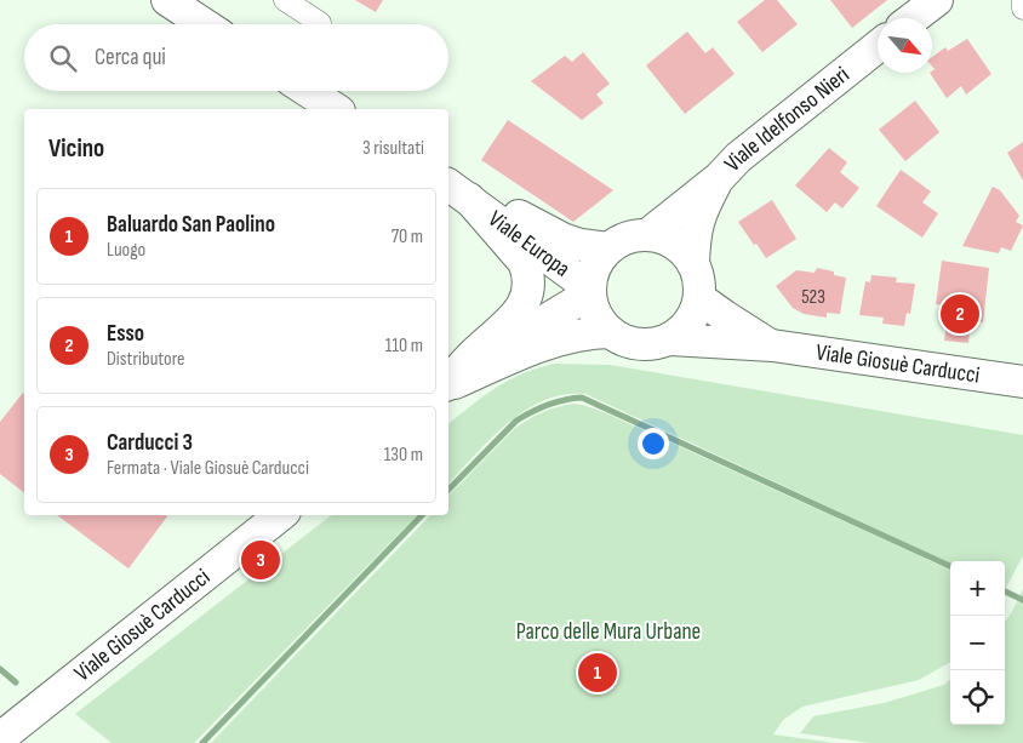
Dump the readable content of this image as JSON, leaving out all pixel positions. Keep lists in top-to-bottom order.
{
  "streets": {
    "main road": ["Viale Idelfonso Nieri", "Viale Europa", "Viale Giosuè Carducci"]
  },
  "crossings": [
    ["Viale Idelfonso Nieri", "Viale Europa"],
    ["Viale Idelfonso Nieri", "Viale Giosuè Carducci"],
    ["Viale Europa", "Viale Giosuè Carducci"]
  ],
  "parks": ["Parco delle Mura Urbane"],
  "house_numbers": ["523"],
  "north": "bottom right",
  "page": {
    "search": "Cerca qui",
    "heading": ["Vicino", "3 risultati"],
    "list": [
      {
        "mark": "1",
        "name": "Baluardo San Paolino",
        "note": "Luogo",
        "value": "70 m"
      },
      {
        "mark": "2",
        "name": "Esso",
        "note": "Distributore",
        "value": "110 m"
      },
      {
        "mark": "3",
        "name": "Carducci 3",
        "note": "Fermata · Viale Giosuè Carducci",
        "value": "130 m"
      }
    ],
    "pins": ["2", "3", "1"],
    "map_buttons": ["+", "−"]
  }
}
